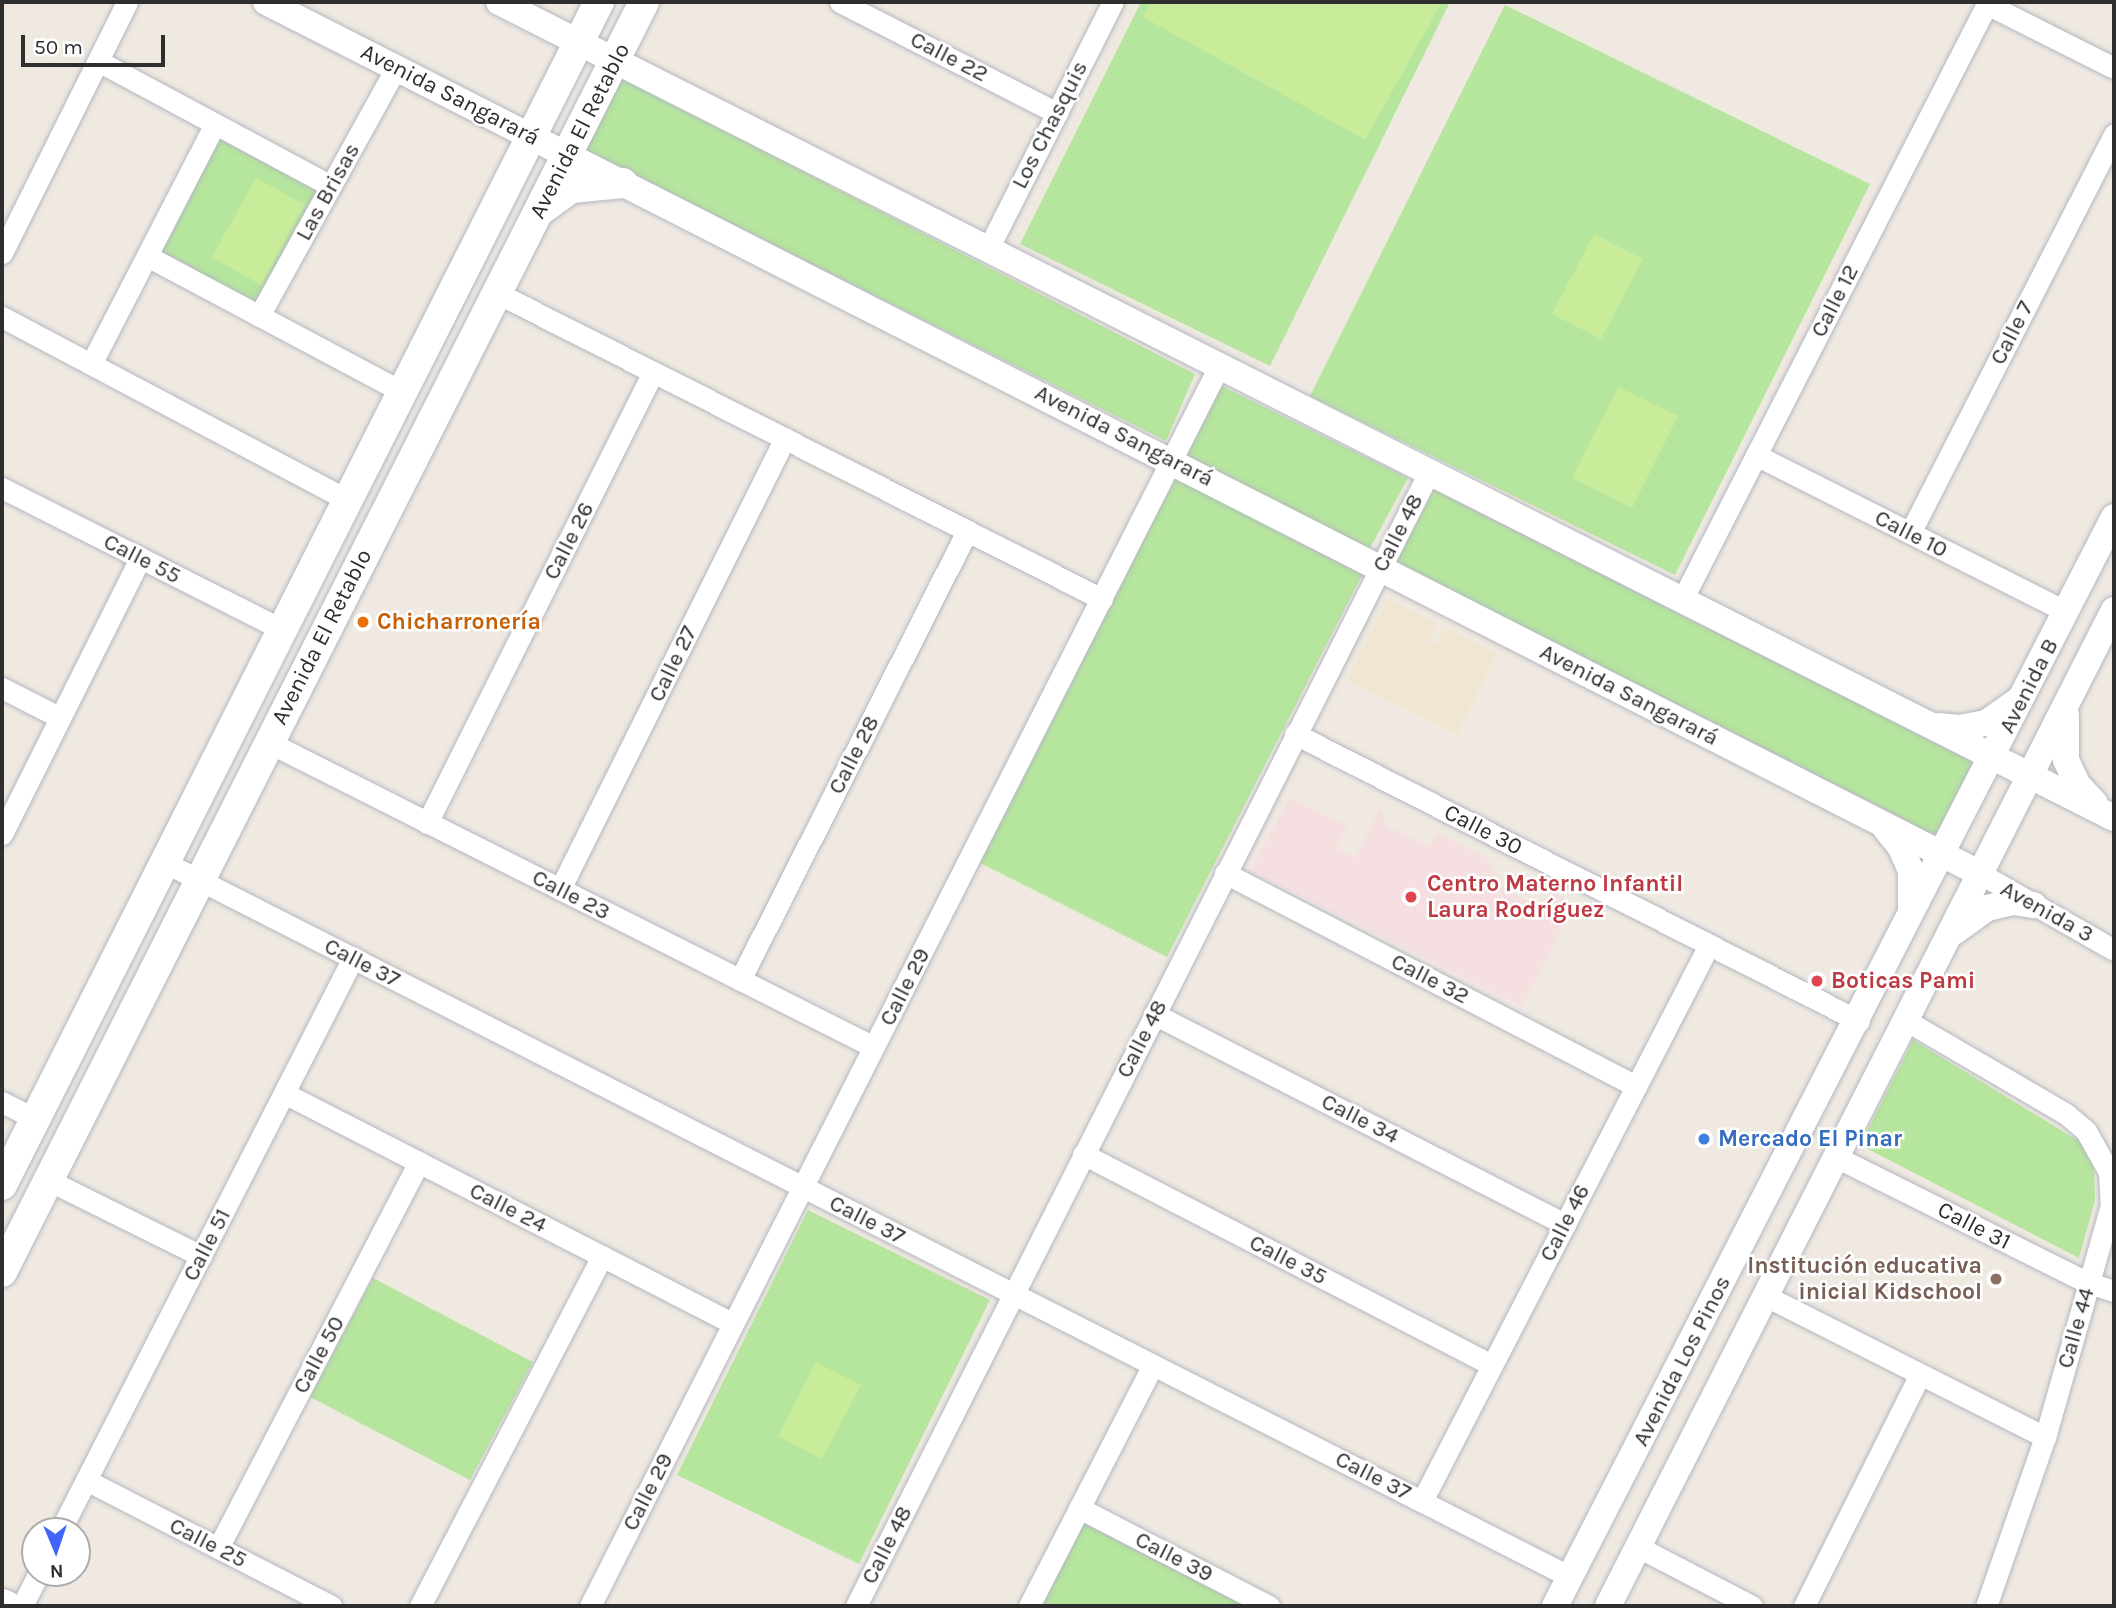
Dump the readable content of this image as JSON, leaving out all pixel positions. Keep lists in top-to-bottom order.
{
  "streets": {
    "main road": ["Avenida El Retablo"],
    "street": [
      "Calle 22",
      "Avenida Sangarará",
      "Los Chasquis",
      "Las Brisas",
      "Calle 12",
      "Calle 7",
      "Calle 48",
      "Calle 10",
      "Calle 26",
      "Calle 55",
      "Calle 27",
      "Avenida B",
      "Calle 28",
      "Calle 30",
      "Calle 23",
      "Avenida 3",
      "Calle 37",
      "Calle 32",
      "Calle 29",
      "Calle 34",
      "Calle 24",
      "Calle 46",
      "Calle 31",
      "Calle 51",
      "Calle 35",
      "Calle 44",
      "Calle 50",
      "Avenida Los Pinos",
      "Calle 25",
      "Calle 39"
    ]
  },
  "crossings": [
    ["Calle 22", "Los Chasquis"],
    ["Avenida Sangarará", "Avenida El Retablo"],
    ["Avenida Sangarará", "Las Brisas"],
    ["Avenida Sangarará", "Calle 48"],
    ["Avenida Sangarará", "Avenida B"],
    ["Avenida Sangarará", "Avenida 3"],
    ["Avenida Sangarará", "Calle 29"],
    ["Avenida Sangarará", "Avenida Los Pinos"],
    ["Avenida El Retablo", "Calle 55"],
    ["Avenida El Retablo", "Calle 23"],
    ["Avenida El Retablo", "Calle 37"],
    ["Calle 12", "Calle 10"],
    ["Calle 7", "Calle 10"],
    ["Calle 48", "Calle 30"],
    ["Calle 48", "Calle 37"],
    ["Calle 48", "Calle 32"],
    ["Calle 48", "Calle 34"],
    ["Calle 48", "Calle 35"],
    ["Calle 10", "Avenida B"],
    ["Calle 26", "Calle 23"],
    ["Calle 27", "Calle 23"],
    ["Avenida B", "Avenida 3"],
    ["Avenida B", "Avenida Los Pinos"],
    ["Calle 28", "Calle 23"],
    ["Calle 30", "Calle 46"],
    ["Calle 30", "Avenida Los Pinos"],
    ["Calle 23", "Calle 29"],
    ["Avenida 3", "Avenida Los Pinos"],
    ["Calle 37", "Calle 29"],
    ["Calle 37", "Calle 46"],
    ["Calle 37", "Calle 51"],
    ["Calle 37", "Avenida Los Pinos"],
    ["Calle 32", "Calle 46"],
    ["Calle 29", "Calle 24"],
    ["Calle 34", "Calle 46"],
    ["Calle 24", "Calle 51"],
    ["Calle 24", "Calle 50"],
    ["Calle 46", "Calle 35"],
    ["Calle 31", "Calle 44"],
    ["Calle 31", "Avenida Los Pinos"],
    ["Calle 51", "Calle 25"],
    ["Calle 44", "Avenida Los Pinos"],
    ["Calle 50", "Calle 25"]
  ],
  "places": [
    "Chicharronería",
    "Centro Materno Infantil Laura Rodríguez",
    "Boticas Pami",
    "Mercado El Pinar",
    "Institución educativa inicial Kidschool"
  ],
  "scale_bar": "50 m",
  "north": "bottom"
}
